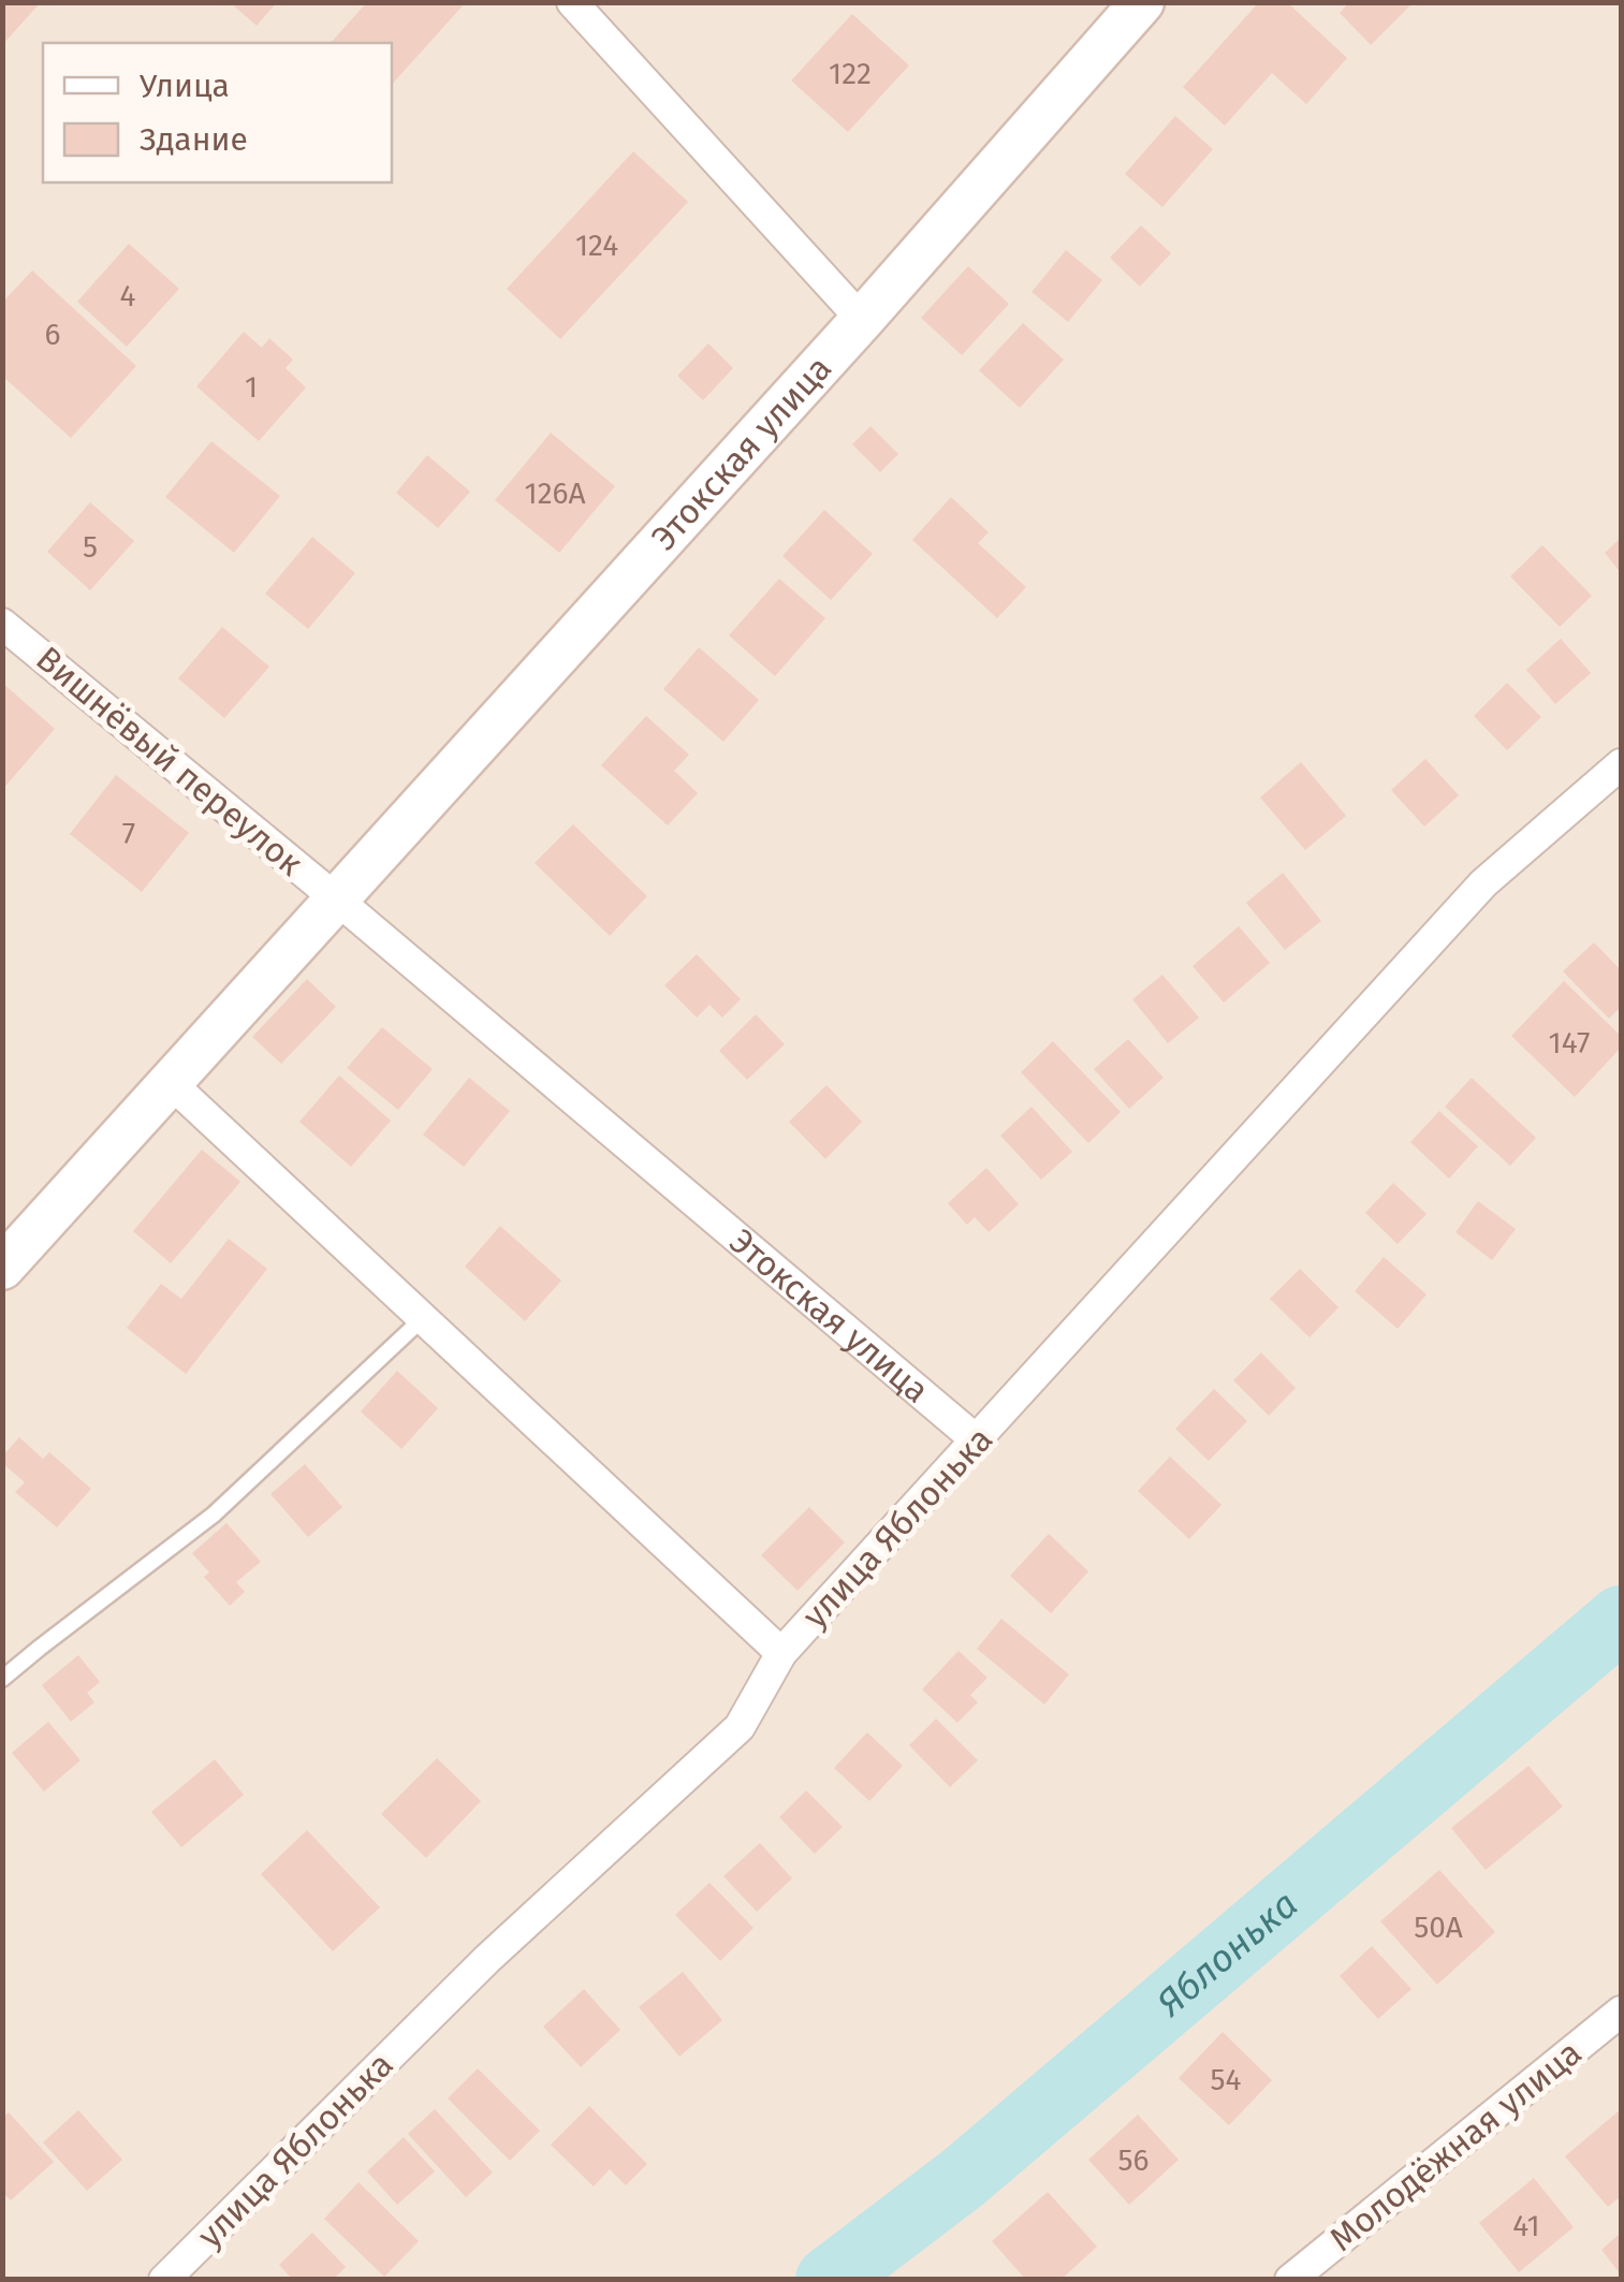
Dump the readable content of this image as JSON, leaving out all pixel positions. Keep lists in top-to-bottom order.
{
  "streets": {
    "main road": ["Этокская улица"],
    "street": ["Вишнёвый переулок", "улица Яблонька", "Молодёжная улица"]
  },
  "crossings": [
    ["Этокская улица", "Вишнёвый переулок"],
    ["Этокская улица", "улица Яблонька"]
  ],
  "water": ["Яблонька"],
  "house_numbers": [
    "122",
    "124",
    "4",
    "6",
    "1",
    "126А",
    "5",
    "7",
    "147",
    "50А",
    "54",
    "56",
    "41"
  ],
  "legend": ["Улица", "Здание"]
}
